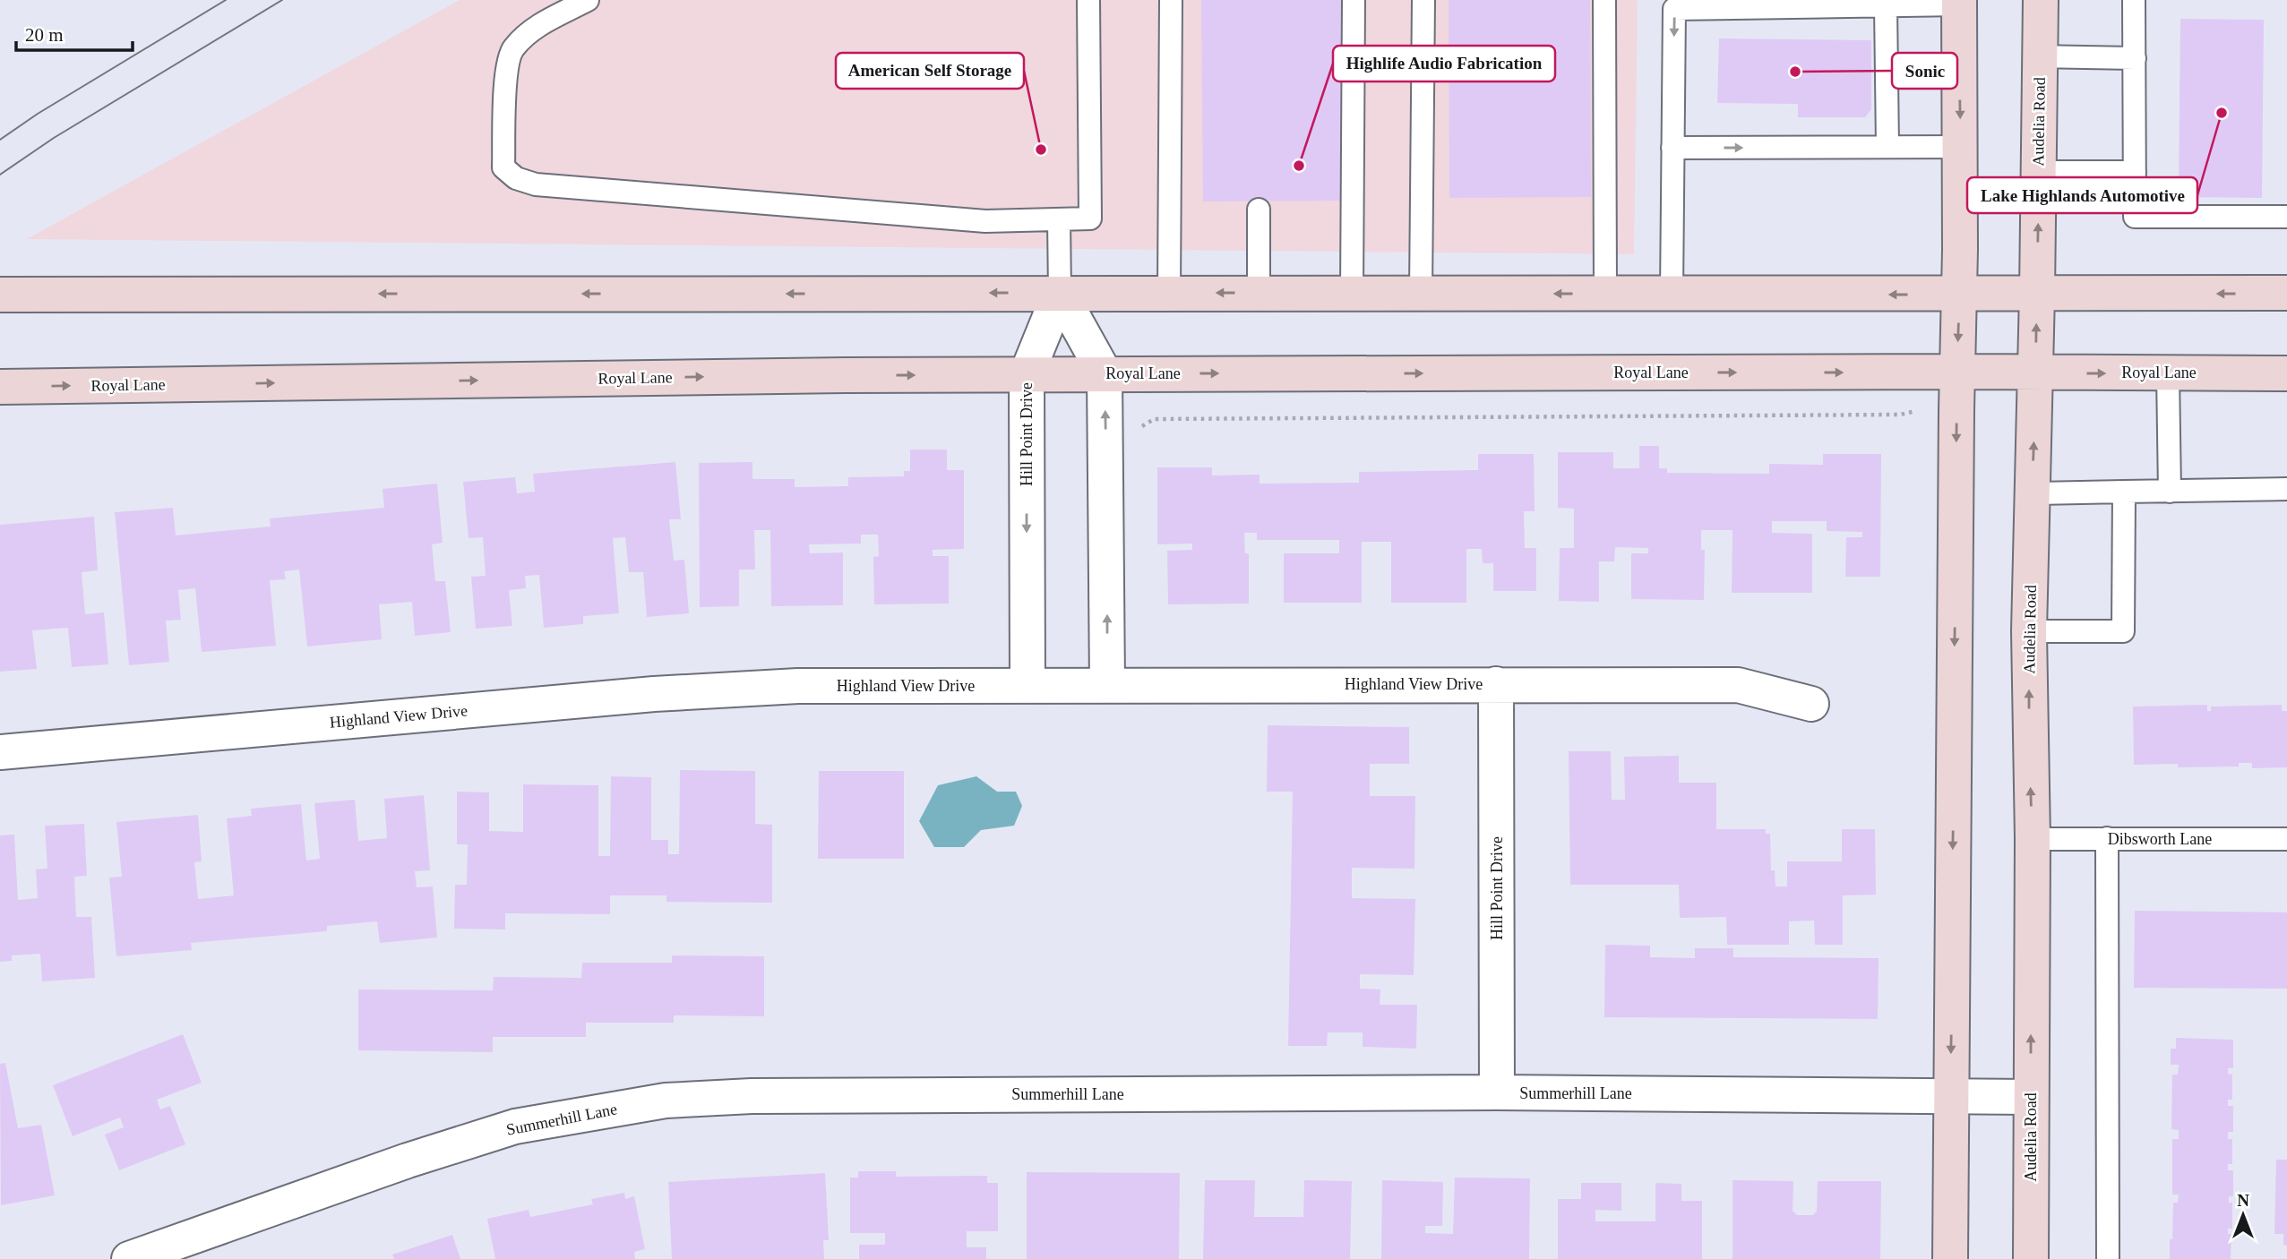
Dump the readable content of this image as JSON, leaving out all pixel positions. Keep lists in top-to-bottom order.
{
  "streets": {
    "main road": ["Audelia Road", "Royal Lane"],
    "street": ["Hill Point Drive", "Highland View Drive", "Summerhill Lane"],
    "lane": ["Dibsworth Lane"]
  },
  "crossings": [
    ["Audelia Road", "Royal Lane"],
    ["Audelia Road", "Dibsworth Lane"],
    ["Audelia Road", "Summerhill Lane"],
    ["Royal Lane", "Hill Point Drive"],
    ["Hill Point Drive", "Highland View Drive"],
    ["Hill Point Drive", "Summerhill Lane"]
  ],
  "places": [
    "Sonic",
    "Lake Highlands Automotive",
    "American Self Storage",
    "Highlife Audio Fabrication"
  ],
  "scale_bar": "20 m",
  "north": "top"
}
